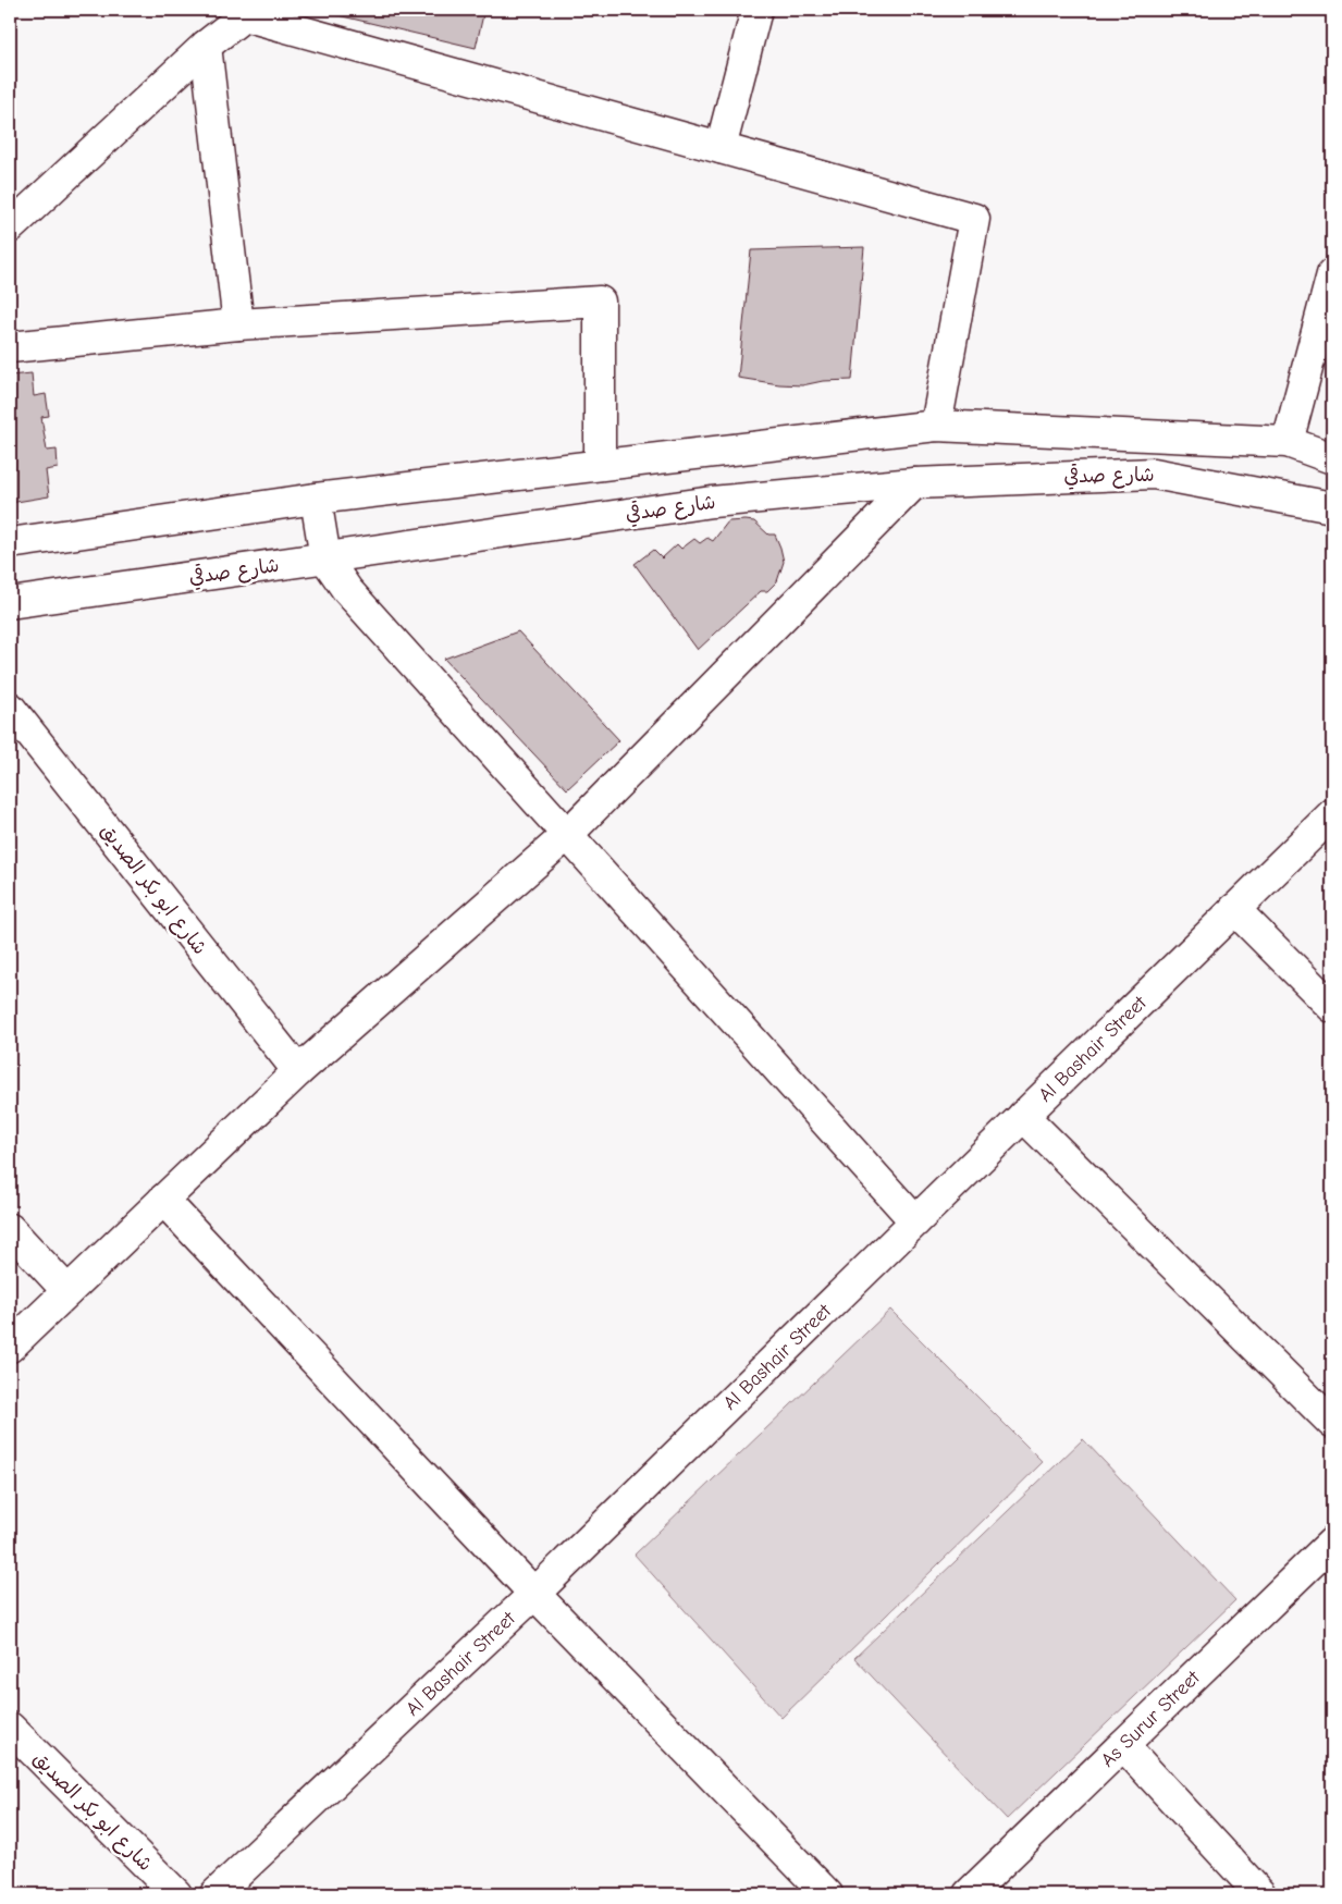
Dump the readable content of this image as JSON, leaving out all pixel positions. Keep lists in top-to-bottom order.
{
  "streets": {
    "street": [
      "شارع صدقي",
      "شارع ابو بكر الصديق",
      "Al Bashair Street",
      "As Surur Street"
    ]
  }
}
